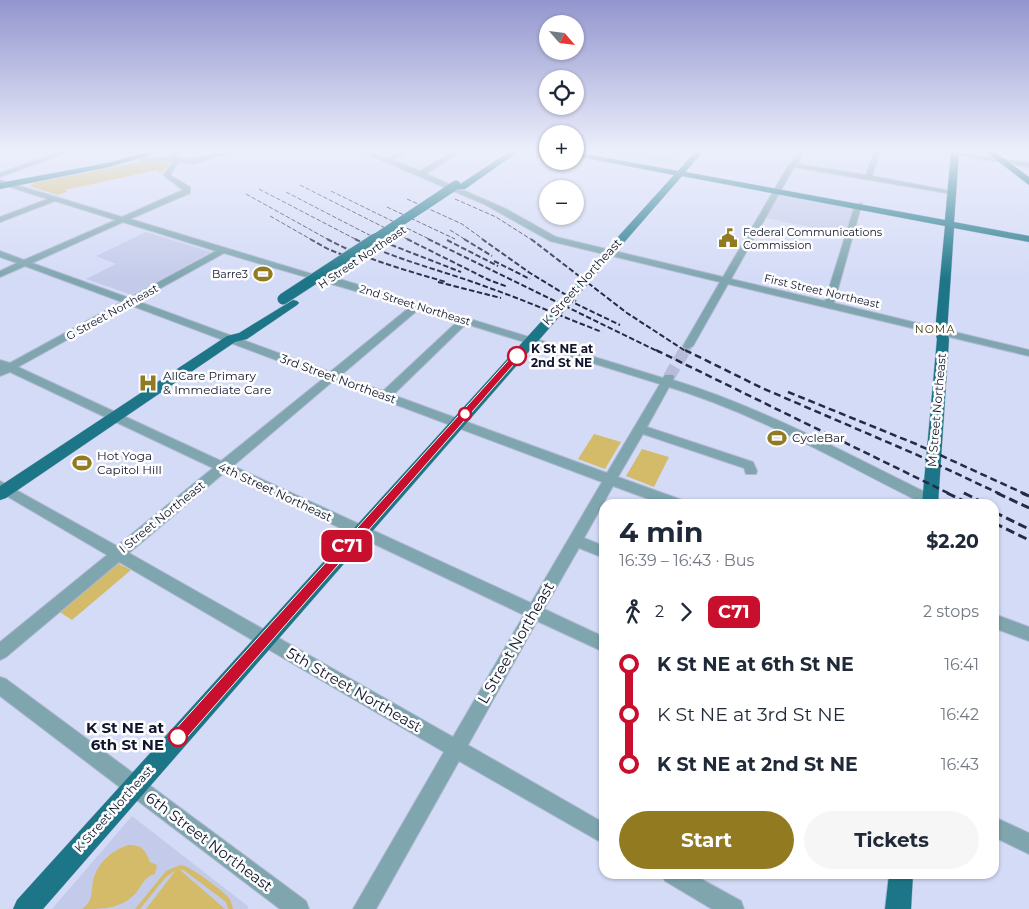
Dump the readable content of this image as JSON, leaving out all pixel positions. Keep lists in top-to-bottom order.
{
  "streets": {
    "main road": ["H Street Northeast", "K Street Northeast", "M Street Northeast"],
    "street": [
      "First Street Northeast",
      "2nd Street Northeast",
      "G Street Northeast",
      "3rd Street Northeast",
      "4th Street Northeast",
      "I Street Northeast",
      "L Street Northeast",
      "5th Street Northeast",
      "6th Street Northeast"
    ]
  },
  "crossings": [
    ["H Street Northeast", "3rd Street Northeast"],
    ["H Street Northeast", "4th Street Northeast"],
    ["H Street Northeast", "5th Street Northeast"],
    ["K Street Northeast", "First Street Northeast"],
    ["K Street Northeast", "2nd Street Northeast"],
    ["K Street Northeast", "3rd Street Northeast"],
    ["K Street Northeast", "4th Street Northeast"],
    ["K Street Northeast", "5th Street Northeast"],
    ["K Street Northeast", "6th Street Northeast"],
    ["First Street Northeast", "M Street Northeast"],
    ["2nd Street Northeast", "G Street Northeast"],
    ["2nd Street Northeast", "I Street Northeast"],
    ["2nd Street Northeast", "L Street Northeast"],
    ["G Street Northeast", "3rd Street Northeast"],
    ["G Street Northeast", "4th Street Northeast"],
    ["3rd Street Northeast", "I Street Northeast"],
    ["3rd Street Northeast", "L Street Northeast"],
    ["4th Street Northeast", "I Street Northeast"],
    ["4th Street Northeast", "L Street Northeast"],
    ["I Street Northeast", "5th Street Northeast"],
    ["L Street Northeast", "5th Street Northeast"]
  ],
  "districts": ["NOMA"],
  "places": {
    "public building": ["Federal Communications Commission"],
    "sports": ["Barre3", "CycleBar", "Hot Yoga Capitol Hill"],
    "other": ["K St NE at 2nd St NE", "K St NE at 6th St NE"],
    "hospital": ["AllCare Primary & Immediate Care"]
  },
  "lines": ["bus line C71"],
  "north": "bottom right",
  "page": {
    "on_map": "C71",
    "map_buttons": ["+", "−"],
    "heading": ["4 min", "16:39 – 16:43 · Bus", "$2.20"],
    "legs": ["2", "C71", "2 stops"],
    "list": [
      {
        "name": "K St NE at 6th St NE",
        "value": "16:41"
      },
      {
        "name": "K St NE at 3rd St NE",
        "value": "16:42"
      },
      {
        "name": "K St NE at 2nd St NE",
        "value": "16:43"
      }
    ],
    "buttons": ["Start", "Tickets"]
  }
}
